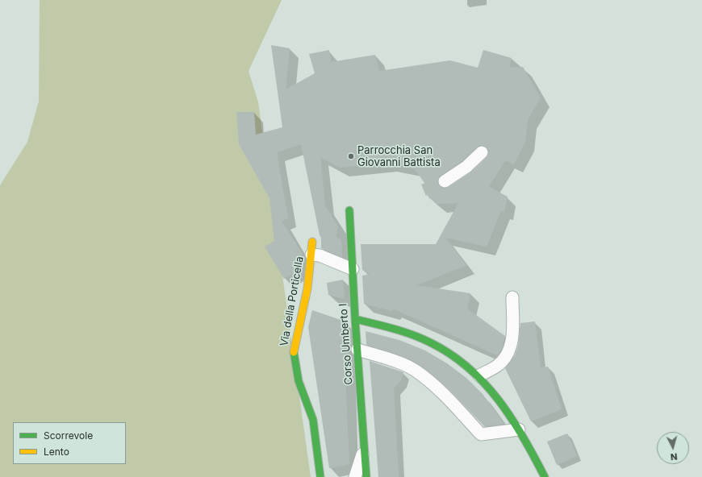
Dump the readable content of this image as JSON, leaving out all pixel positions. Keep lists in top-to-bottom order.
{
  "streets": {
    "street": ["Via della Porticella", "Corso Umberto I"]
  },
  "places": ["Parrocchia San Giovanni Battista"],
  "legend": ["Scorrevole", "Lento"],
  "north": "bottom"
}
